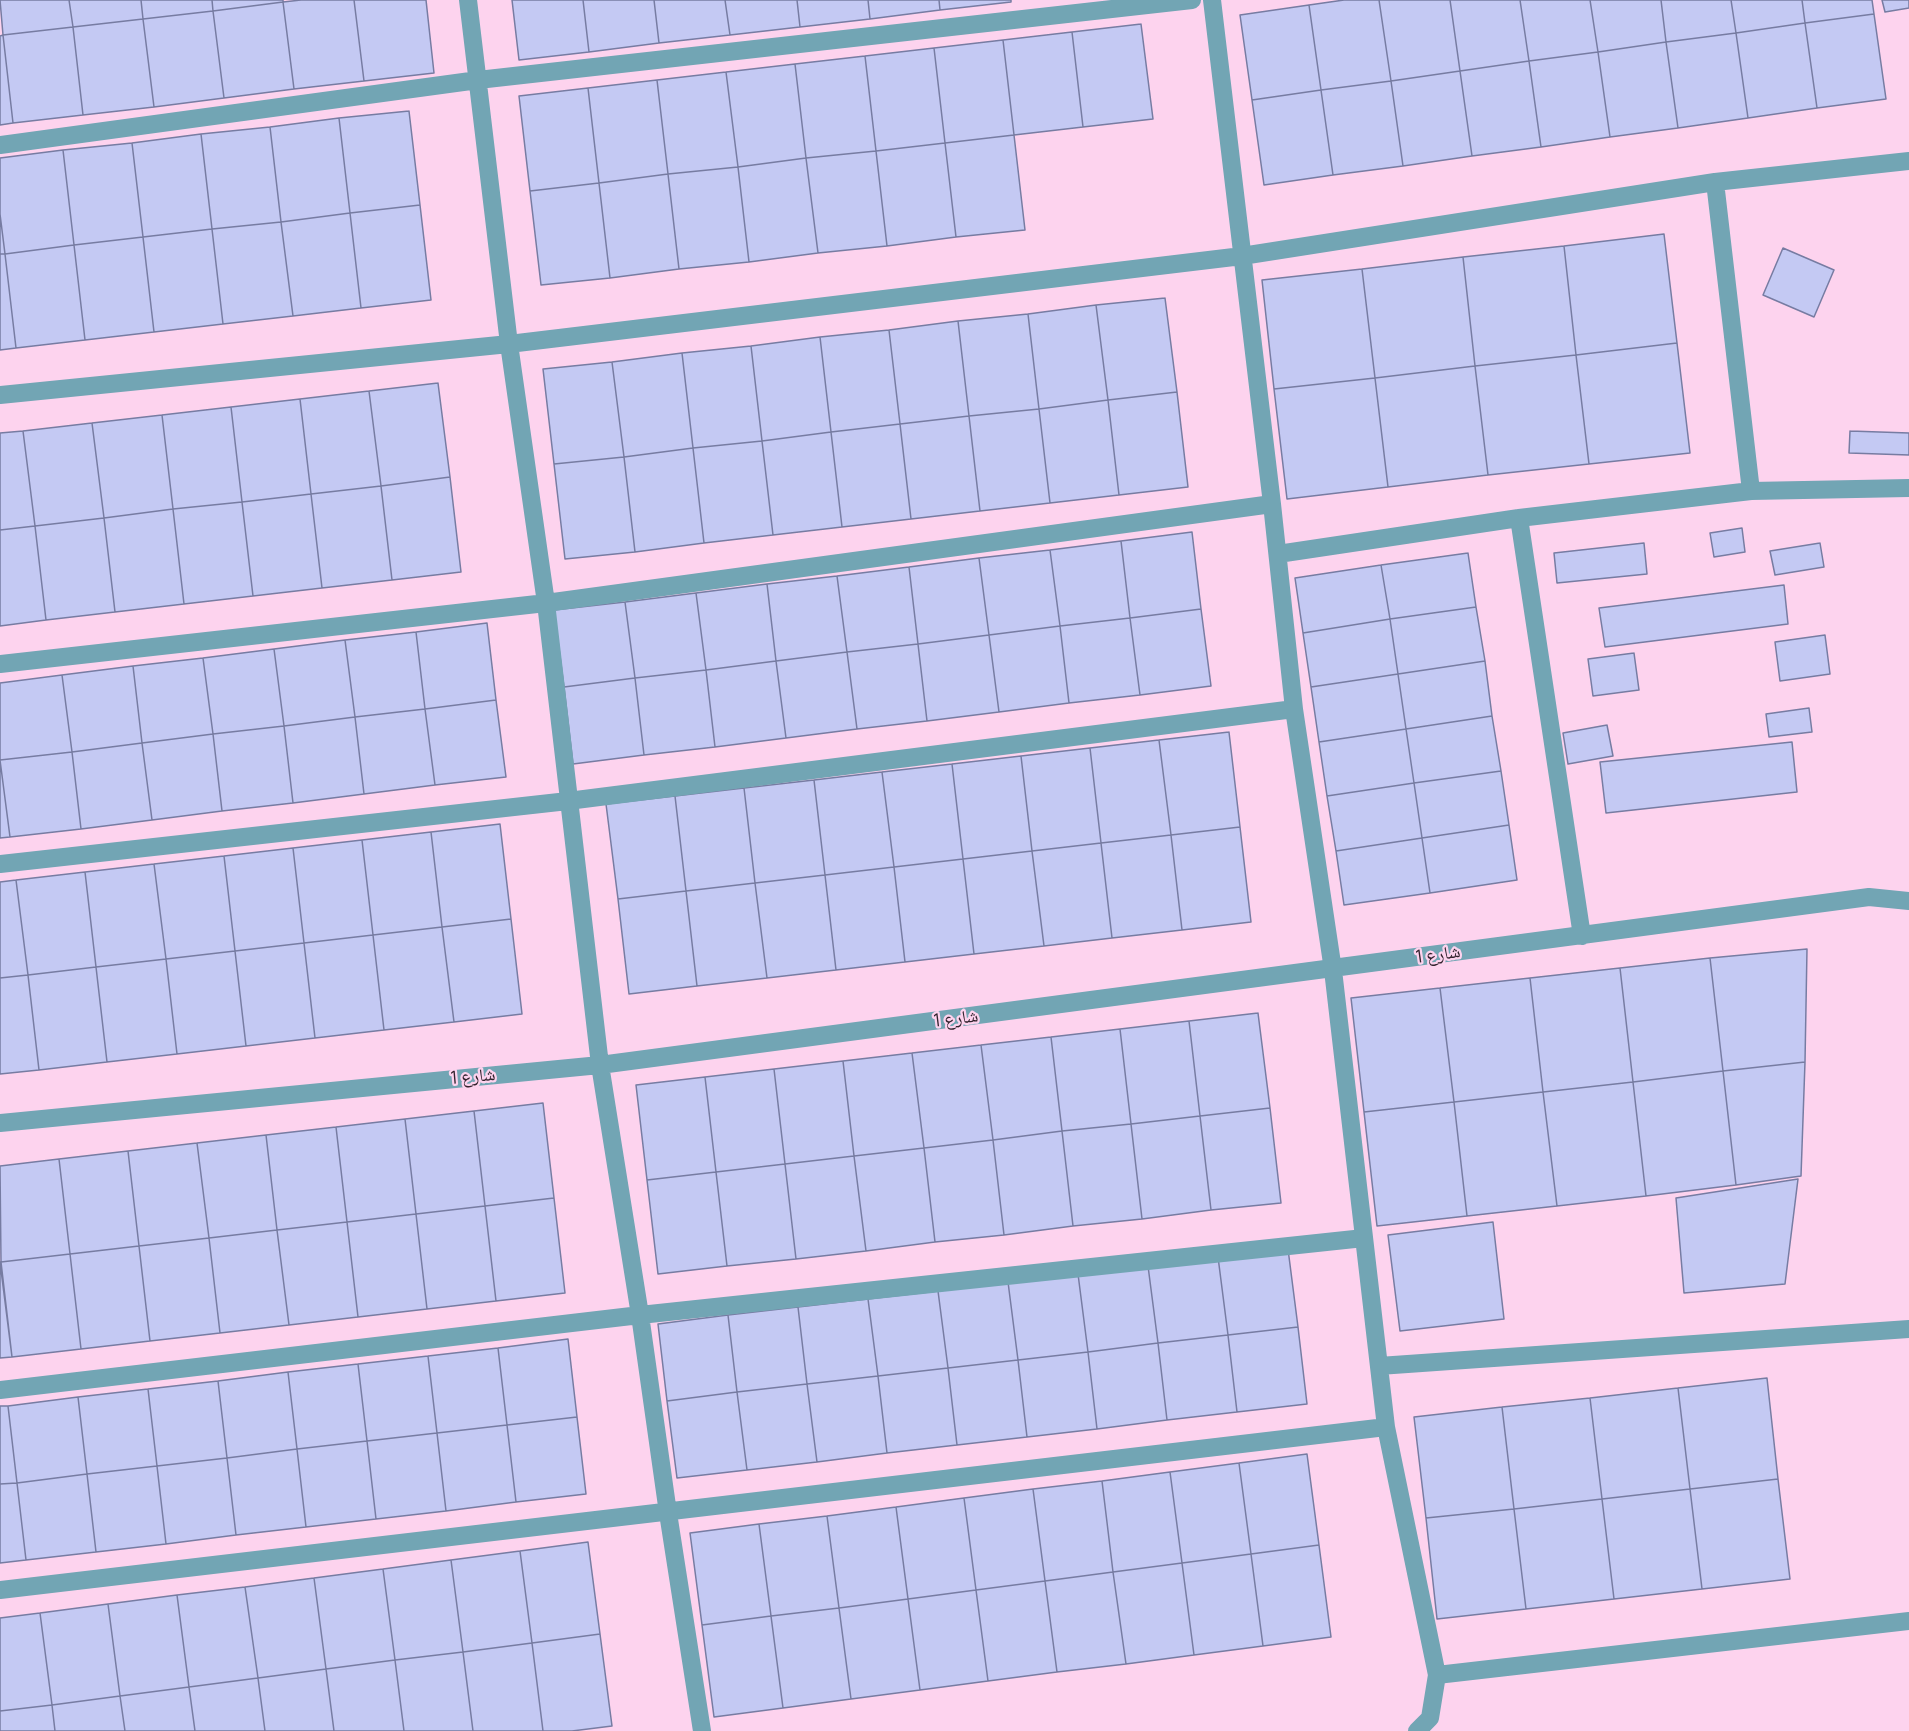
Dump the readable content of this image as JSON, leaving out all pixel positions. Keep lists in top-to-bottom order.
{
  "streets": {
    "street": ["شارع 1"]
  }
}
